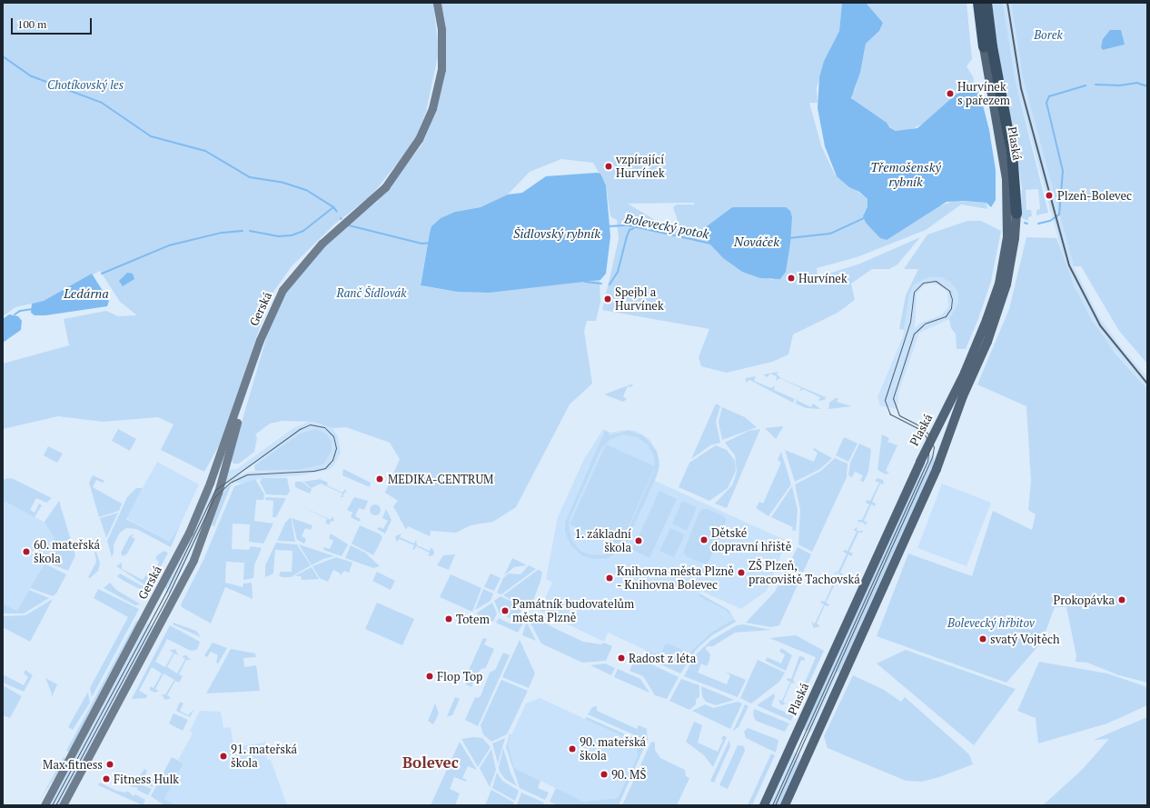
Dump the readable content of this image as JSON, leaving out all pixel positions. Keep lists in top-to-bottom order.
{
  "streets": {
    "highway": ["Plaská"],
    "street": ["Gerská"]
  },
  "districts": ["Bolevec"],
  "water": [
    "Třemošenský rybník",
    "Bolevecký potok",
    "Šidlovský rybník",
    "Nováček",
    "Ledárna"
  ],
  "parks": [
    "Borek",
    "Chotíkovský les",
    "Ranč Šídlovák",
    "Bolevecký hřbitov"
  ],
  "places": [
    "Hurvínek s pařezem",
    "vzpírající Hurvínek",
    "Plzeň-Bolevec",
    "Hurvínek",
    "Spejbl a Hurvínek",
    "MEDIKA-CENTRUM",
    "Dětské dopravní hřiště",
    "1. základní škola",
    "60. mateřská škola",
    "ZŠ Plzeň, pracoviště Tachovská",
    "Knihovna města Plzně - Knihovna Bolevec",
    "Prokopávka",
    "Památník budovatelům města Plzně",
    "Totem",
    "svatý Vojtěch",
    "Radost z léta",
    "Flop Top",
    "90. mateřská škola",
    "91. mateřská škola",
    "Max fitness",
    "90. MŠ",
    "Fitness Hulk"
  ],
  "scale_bar": "100 m"
}
